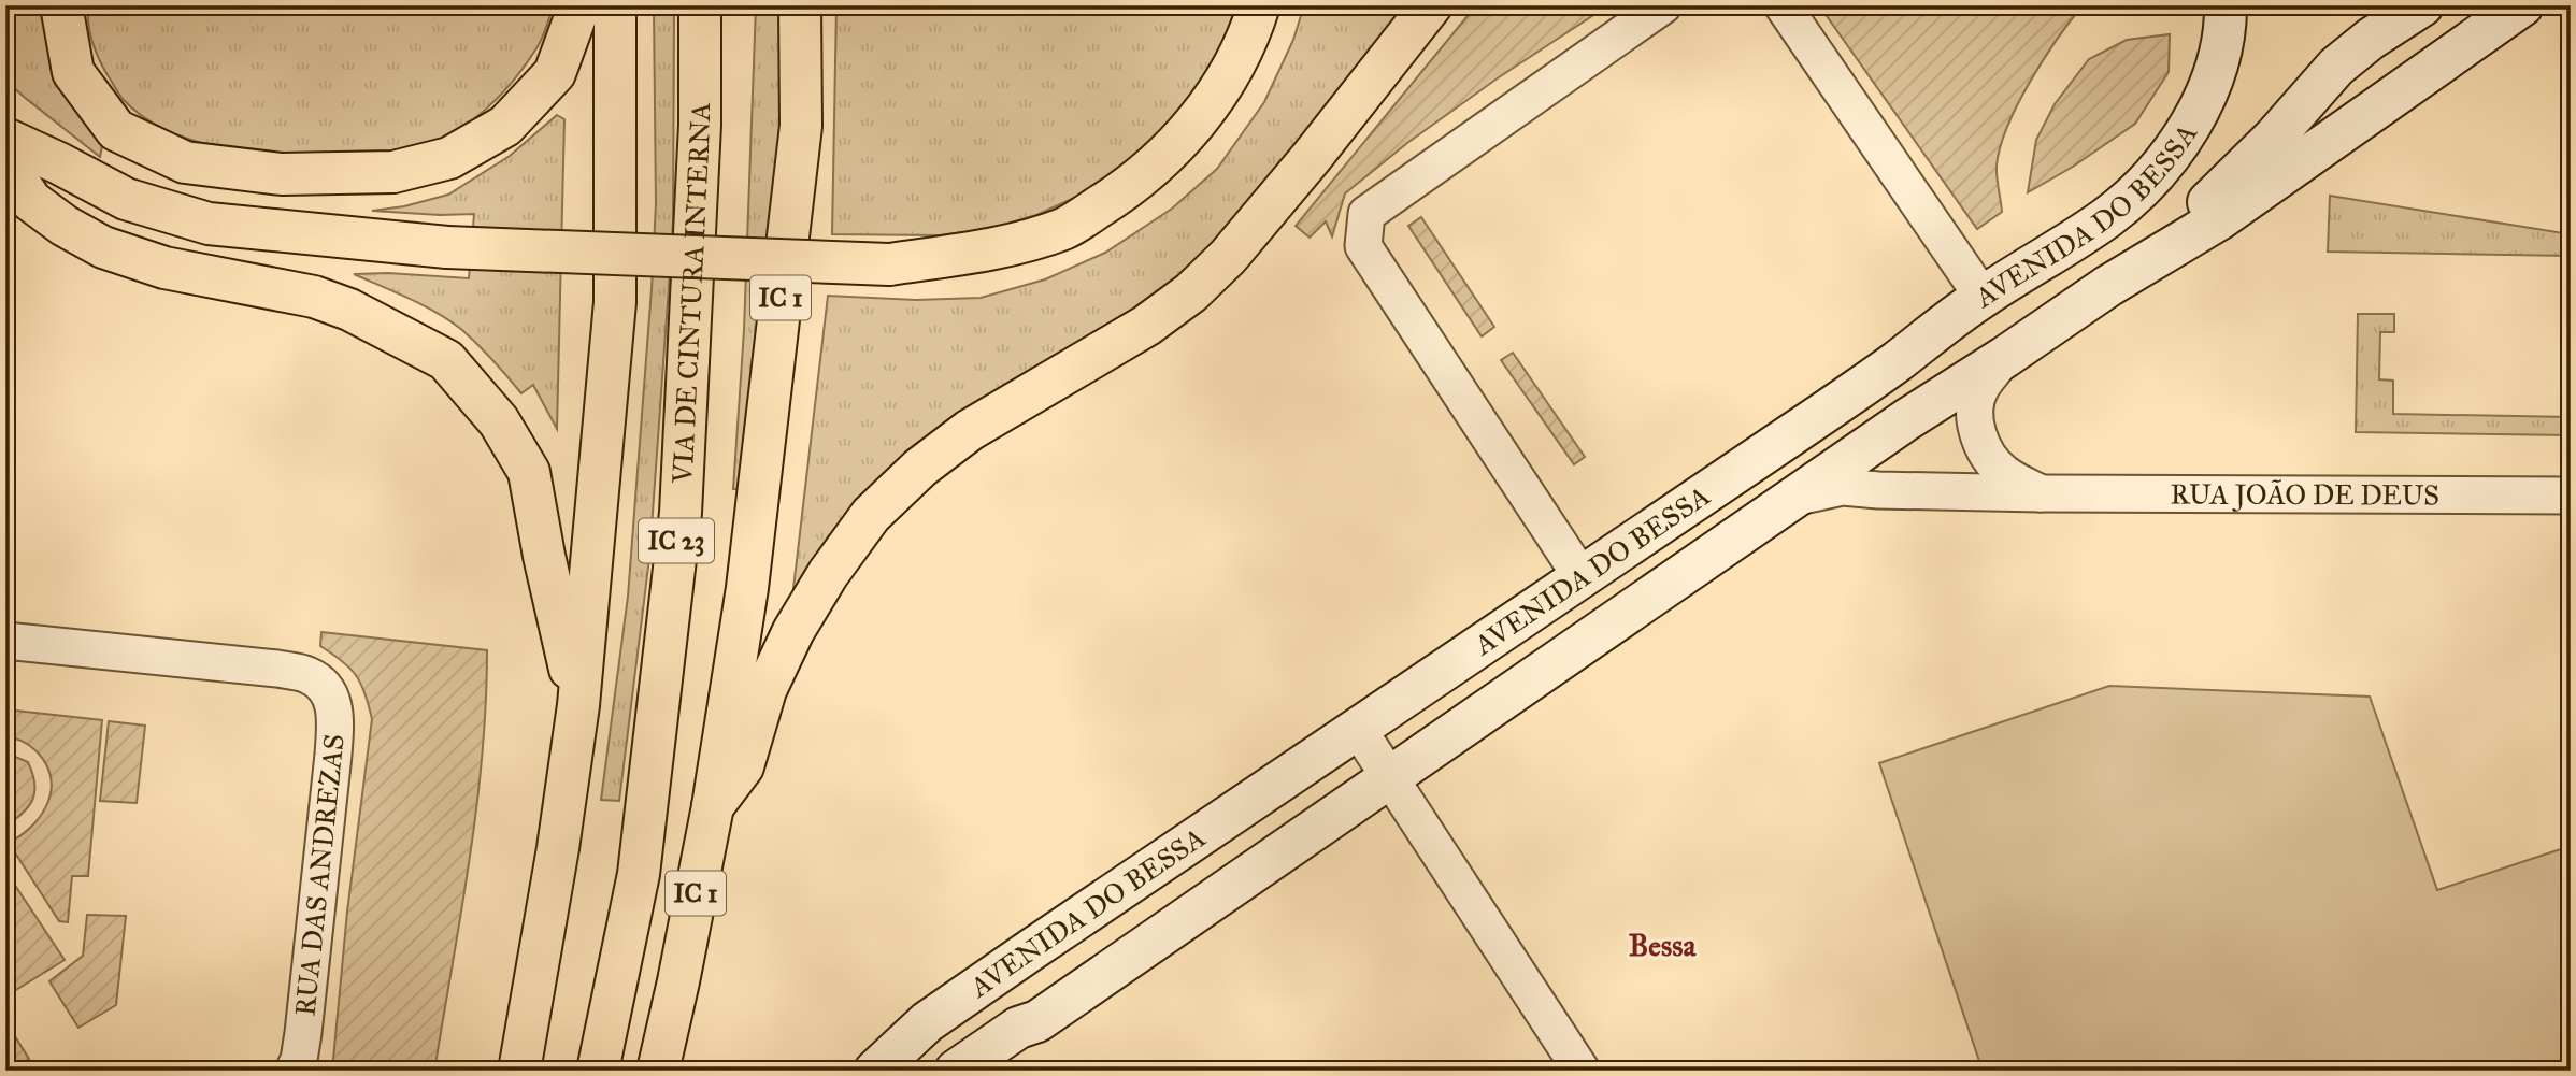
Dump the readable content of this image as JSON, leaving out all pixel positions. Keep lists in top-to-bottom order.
{
  "streets": {
    "highway": ["VIA DE CINTURA INTERNA", "IC 1", "IC 23"],
    "main road": ["AVENIDA DO BESSA"],
    "street": ["RUA JOÃO DE DEUS", "RUA DAS ANDREZAS"]
  },
  "crossings": [
    ["AVENIDA DO BESSA", "RUA JOÃO DE DEUS"]
  ],
  "districts": ["Bessa"]
}
